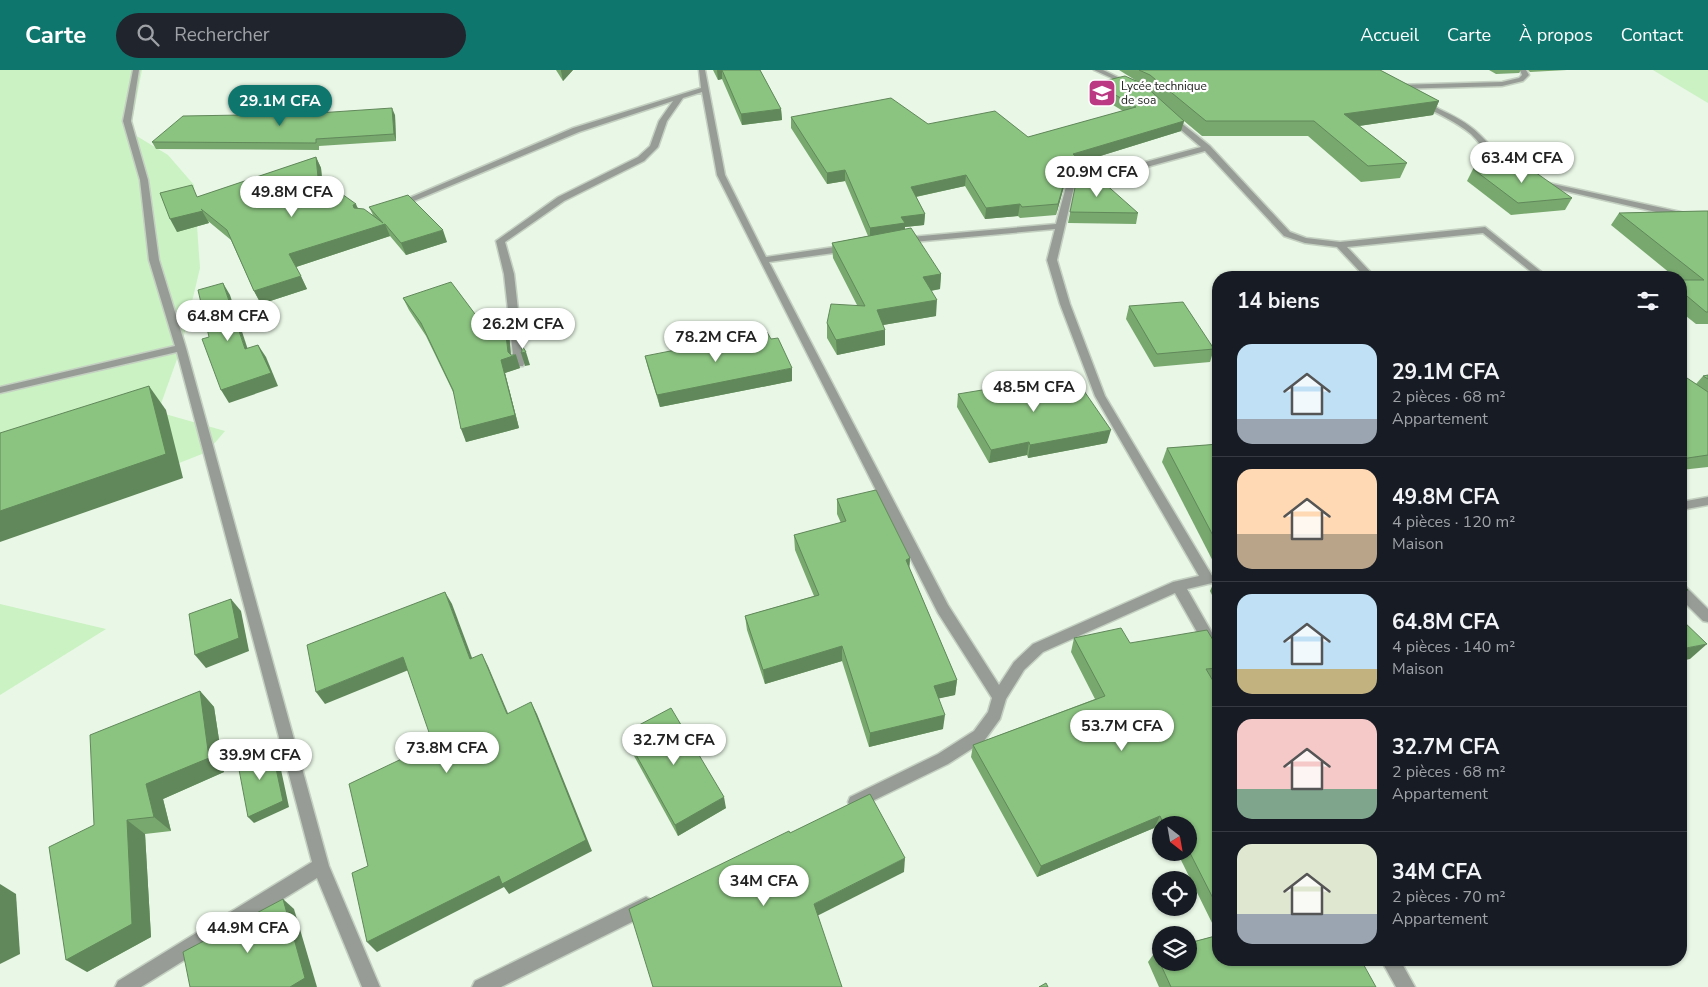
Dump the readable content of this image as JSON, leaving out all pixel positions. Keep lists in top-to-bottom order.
{
  "places": {
    "school or university": ["Lycée technique de soa"]
  },
  "north": "bottom right",
  "page": {
    "header": "Carte",
    "search": "Rechercher",
    "nav": [
      "Accueil",
      "Carte",
      "À propos",
      "Contact"
    ],
    "price": [
      "29.1M CFA",
      "63.4M CFA",
      "20.9M CFA",
      "49.8M CFA",
      "64.8M CFA",
      "26.2M CFA",
      "78.2M CFA",
      "48.5M CFA",
      "53.7M CFA",
      "32.7M CFA",
      "73.8M CFA",
      "39.9M CFA",
      "34M CFA",
      "44.9M CFA"
    ],
    "heading": "14 biens",
    "list": [
      {
        "name": "29.1M CFA",
        "note": "2 pièces · 68 m² · Appartement"
      },
      {
        "name": "49.8M CFA",
        "note": "4 pièces · 120 m² · Maison"
      },
      {
        "name": "64.8M CFA",
        "note": "4 pièces · 140 m² · Maison"
      },
      {
        "name": "32.7M CFA",
        "note": "2 pièces · 68 m² · Appartement"
      },
      {
        "name": "34M CFA",
        "note": "2 pièces · 70 m² · Appartement"
      }
    ]
  }
}
